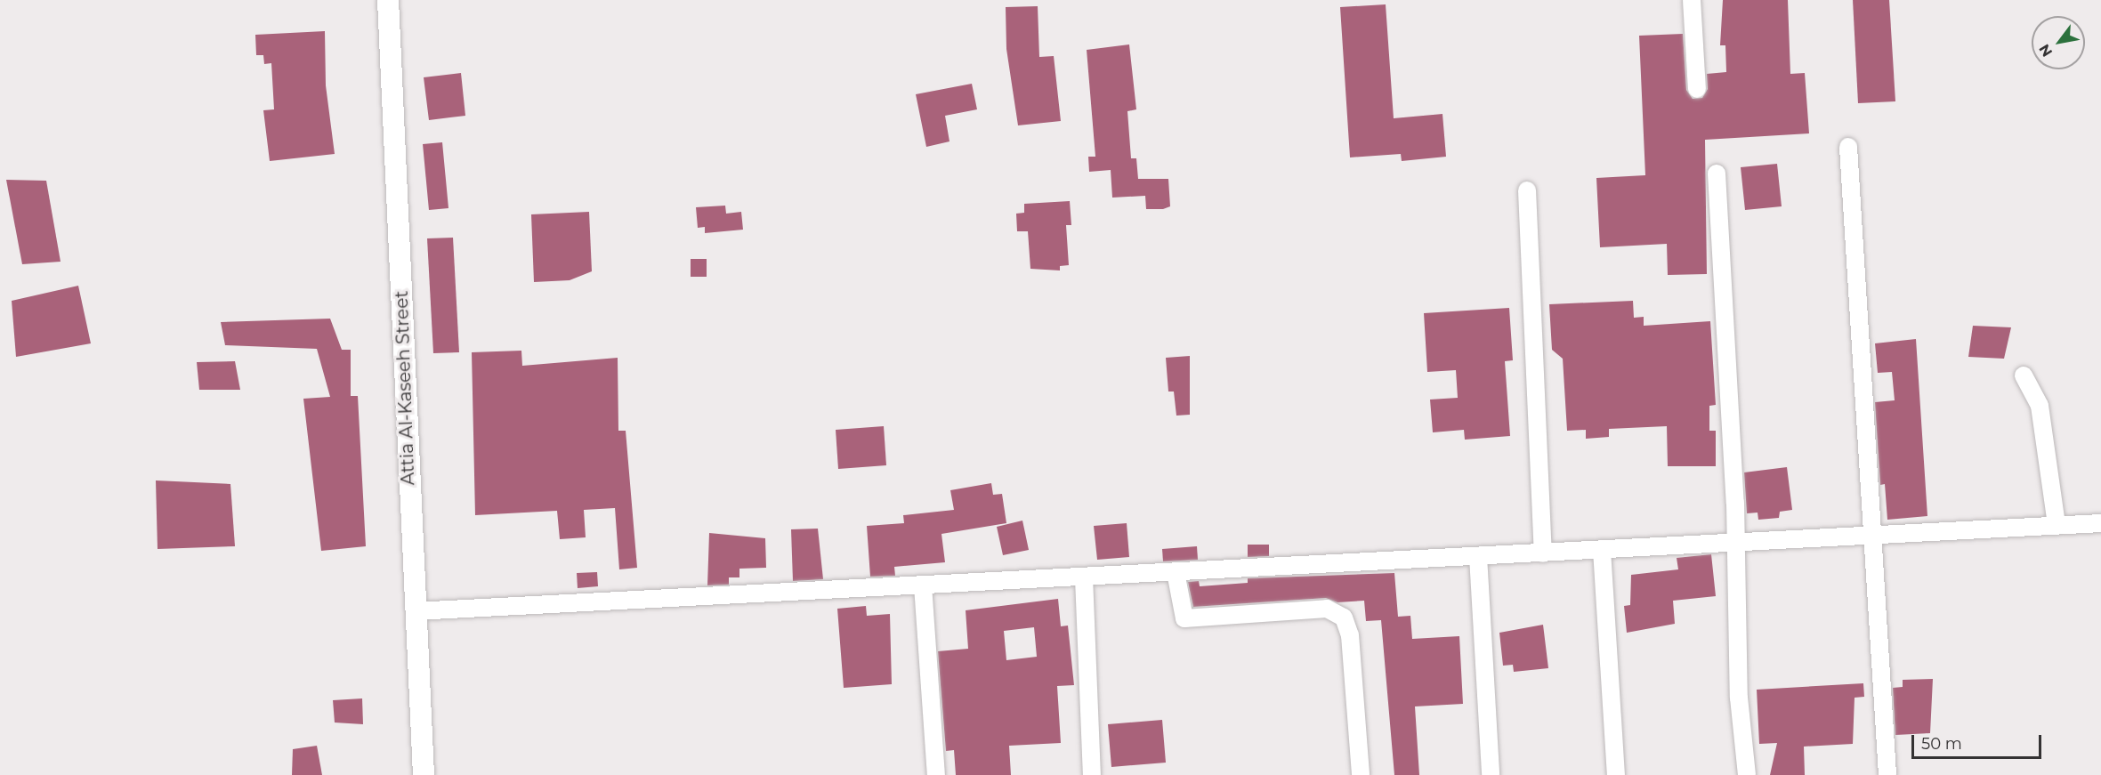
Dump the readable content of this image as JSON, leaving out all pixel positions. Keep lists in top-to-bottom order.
{
  "streets": {
    "street": ["Attia Al-Kaseeh Street"]
  },
  "scale_bar": "50 m",
  "north": "bottom left"
}
